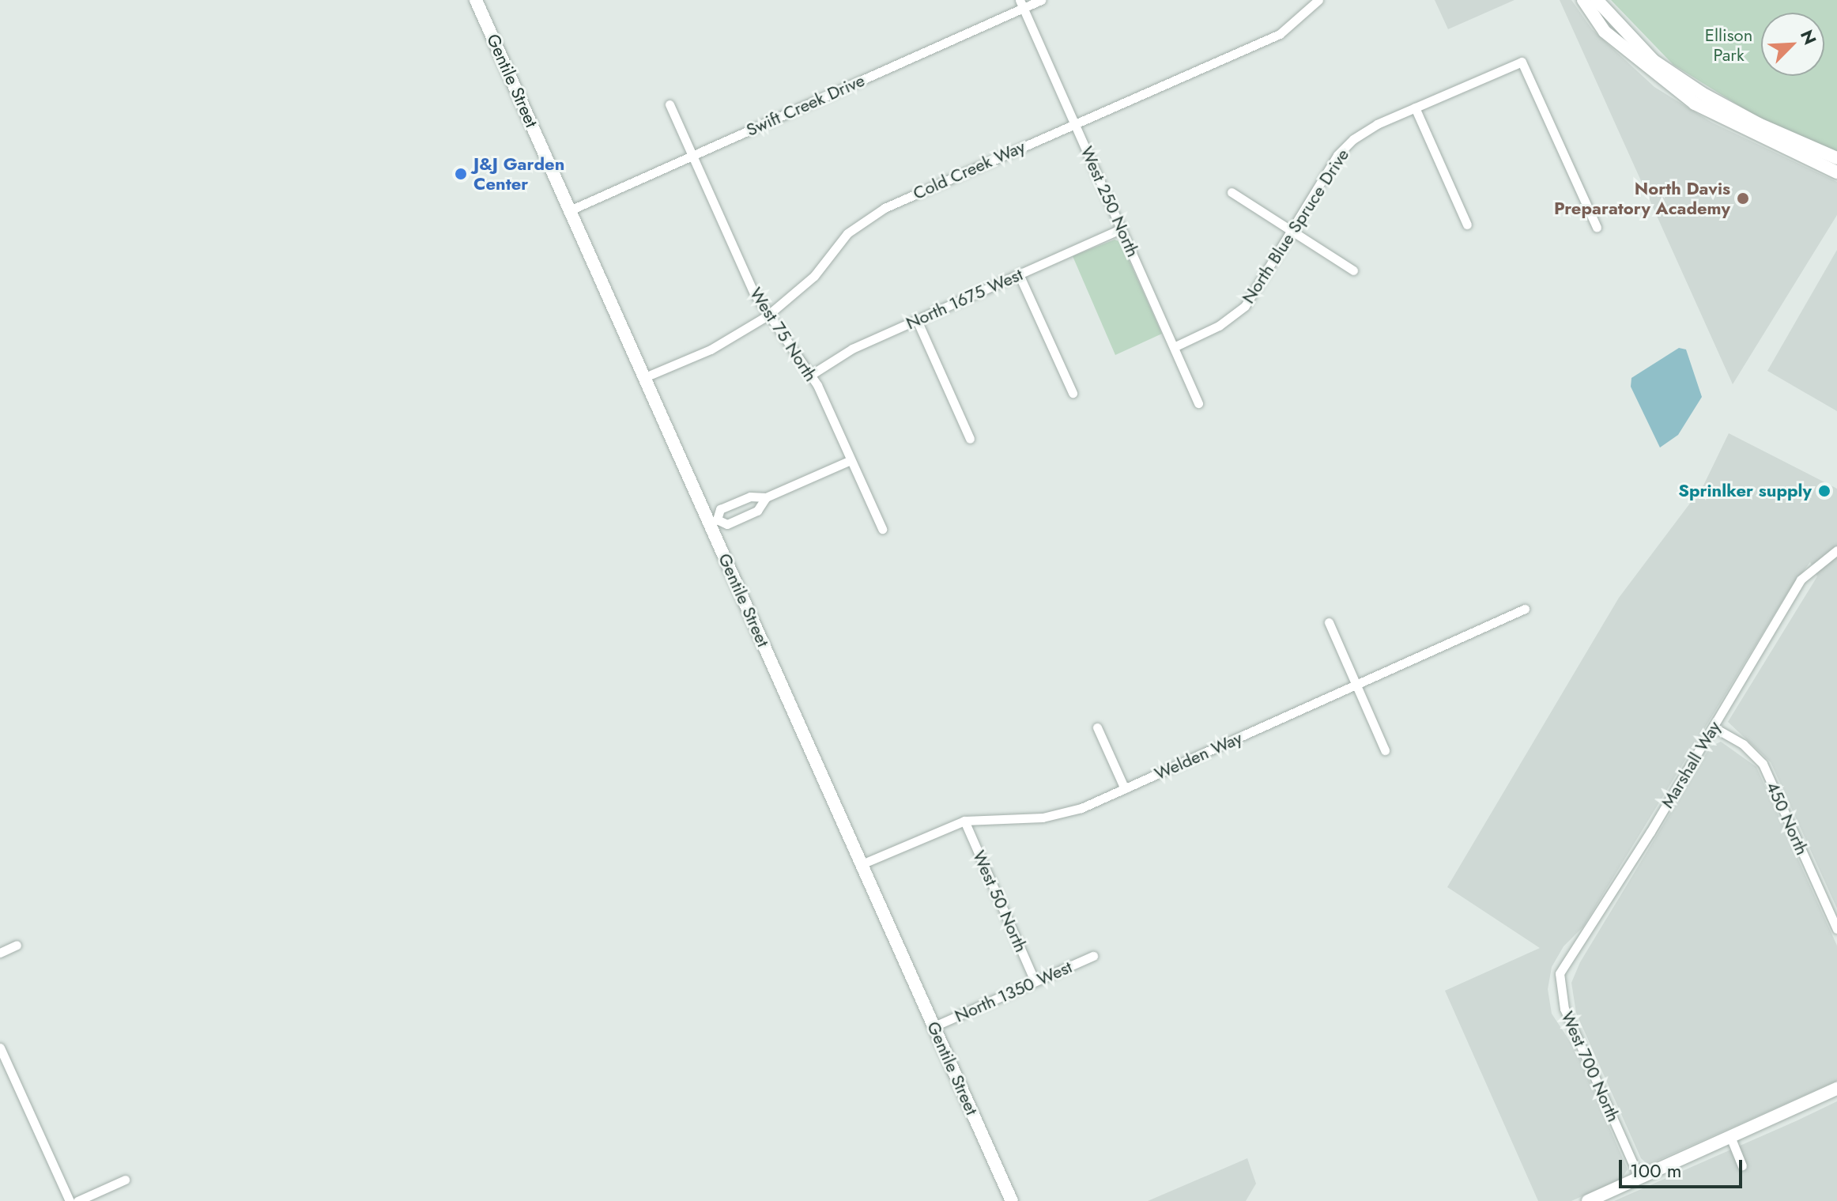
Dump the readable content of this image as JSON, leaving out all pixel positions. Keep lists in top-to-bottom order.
{
  "streets": {
    "main road": ["Gentile Street"],
    "street": [
      "Swift Creek Drive",
      "Cold Creek Way",
      "West 250 North",
      "North Blue Spruce Drive",
      "North 1675 West",
      "West 75 North",
      "Welden Way",
      "Marshall Way",
      "450 North",
      "West 50 North",
      "North 1350 West",
      "West 700 North"
    ]
  },
  "crossings": [
    ["Gentile Street", "Swift Creek Drive"],
    ["Gentile Street", "Cold Creek Way"],
    ["Gentile Street", "Welden Way"],
    ["Gentile Street", "North 1350 West"],
    ["Swift Creek Drive", "West 250 North"],
    ["Swift Creek Drive", "West 75 North"],
    ["Cold Creek Way", "West 250 North"],
    ["Cold Creek Way", "West 75 North"],
    ["West 250 North", "North Blue Spruce Drive"],
    ["West 250 North", "North 1675 West"],
    ["North 1675 West", "West 75 North"],
    ["Welden Way", "West 50 North"],
    ["Marshall Way", "450 North"],
    ["Marshall Way", "West 700 North"],
    ["West 50 North", "North 1350 West"]
  ],
  "parks": ["Ellison Park"],
  "places": ["J&J Garden Center", "North Davis Preparatory Academy", "Sprinlker supply"],
  "scale_bar": "100 m",
  "north": "top right"
}
